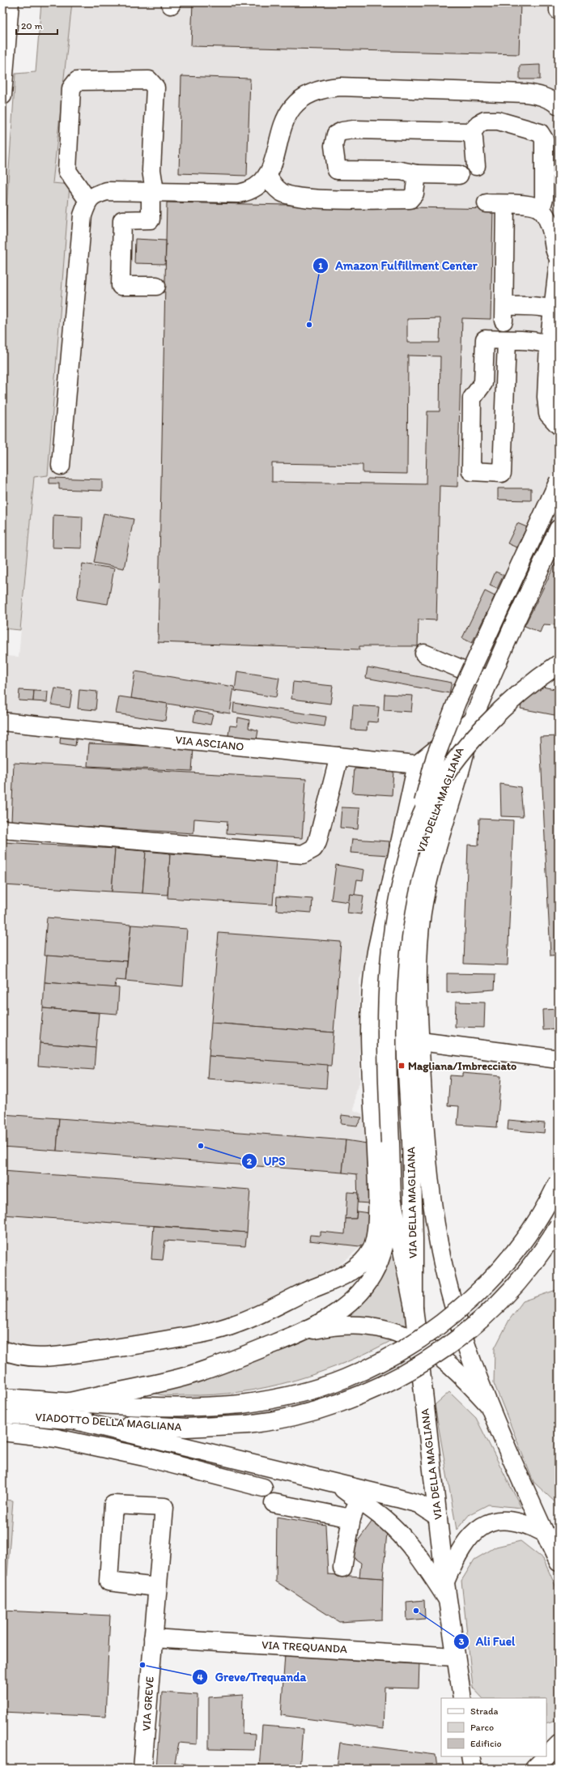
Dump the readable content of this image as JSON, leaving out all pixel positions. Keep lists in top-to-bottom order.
{
  "streets": {
    "main road": [
      "VIA ASCIANO",
      "VIA DELLA MAGLIANA",
      "VIADOTTO DELLA MAGLIANA",
      "VIA TREQUANDA",
      "VIA GREVE"
    ]
  },
  "crossings": [
    ["VIA ASCIANO", "VIA DELLA MAGLIANA"],
    ["VIA DELLA MAGLIANA", "VIA TREQUANDA"],
    ["VIA TREQUANDA", "VIA GREVE"]
  ],
  "places": {
    "other": [
      "Amazon Fulfillment Center",
      "UPS",
      "Ali Fuel",
      "Greve/Trequanda"
    ],
    "transit": ["Magliana/Imbrecciato"]
  },
  "legend": ["Strada", "Parco", "Edificio"],
  "scale_bar": "20 m"
}
